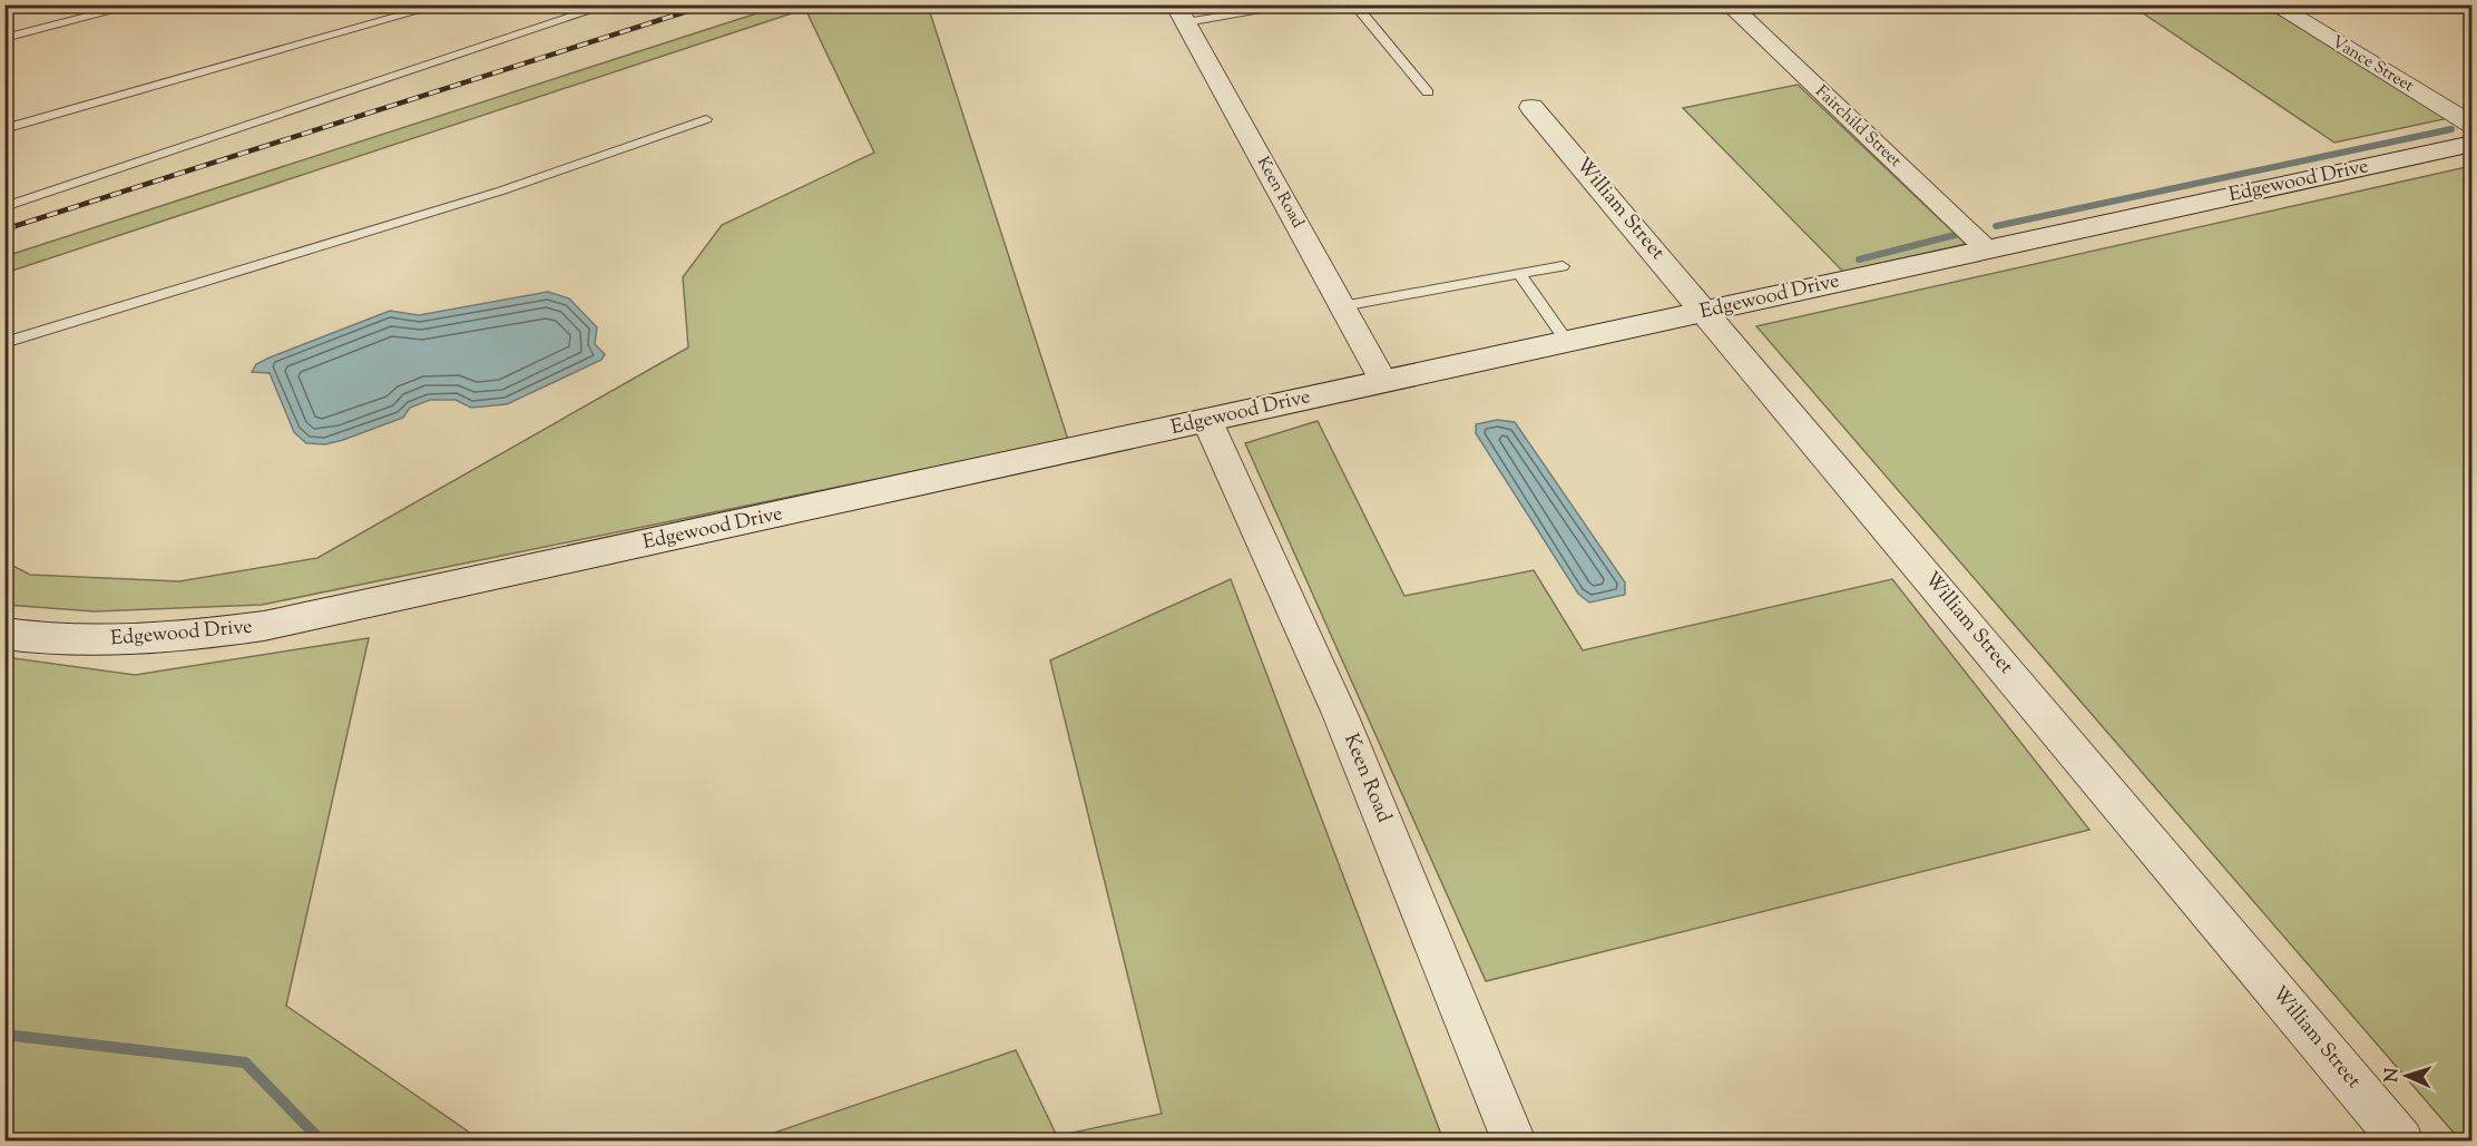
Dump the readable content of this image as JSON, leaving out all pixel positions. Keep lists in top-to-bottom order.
{
  "streets": {
    "street": [
      "Vance Street",
      "Fairchild Street",
      "Edgewood Drive",
      "Keen Road",
      "William Street"
    ]
  },
  "crossings": [
    ["Fairchild Street", "Edgewood Drive"],
    ["Edgewood Drive", "Keen Road"],
    ["Edgewood Drive", "William Street"]
  ],
  "north": "left"
}
